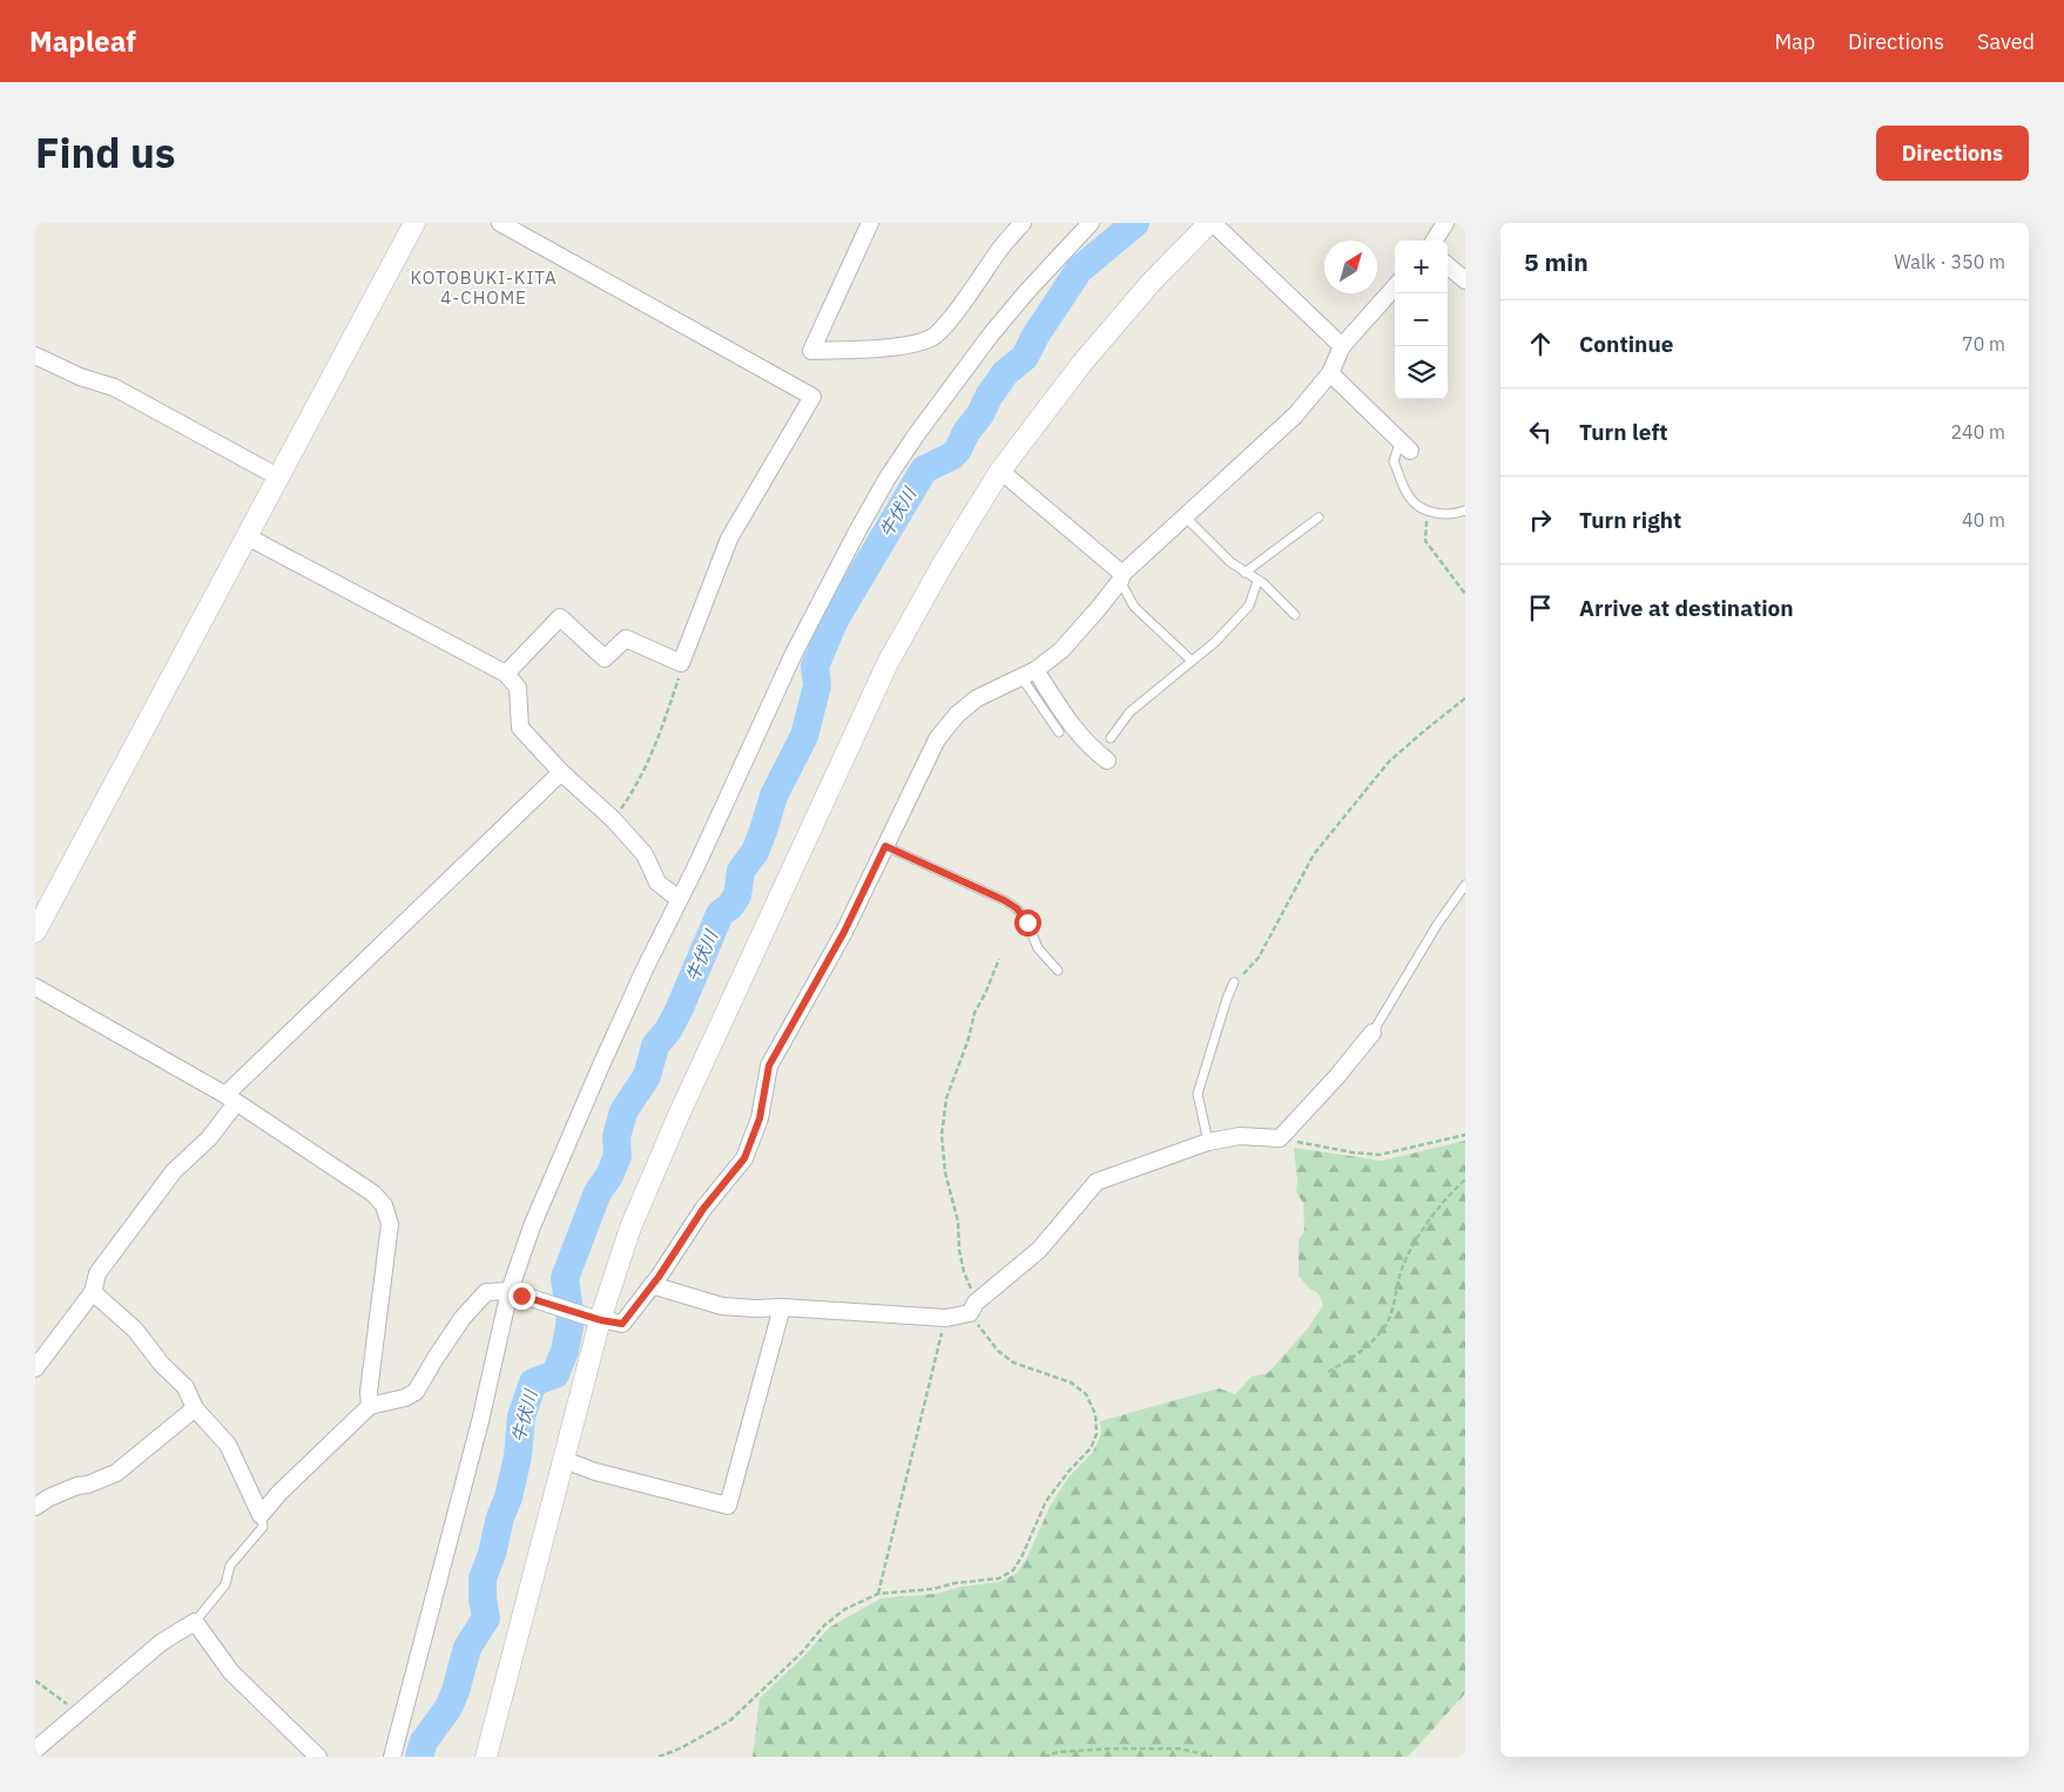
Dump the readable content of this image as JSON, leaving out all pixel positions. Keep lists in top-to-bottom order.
{
  "districts": ["KOTOBUKI-KITA 4-CHOME"],
  "water": ["牛伏川"],
  "north": "top right",
  "page": {
    "header": "Mapleaf",
    "nav": ["Map", "Directions", "Saved"],
    "title": "Find us",
    "buttons": "Directions",
    "heading": ["5 min", "Walk · 350 m"],
    "map_buttons": ["+", "−"],
    "list": [
      ["Continue", "70 m"],
      ["Turn left", "240 m"],
      ["Turn right", "40 m"],
      "Arrive at destination"
    ]
  }
}
